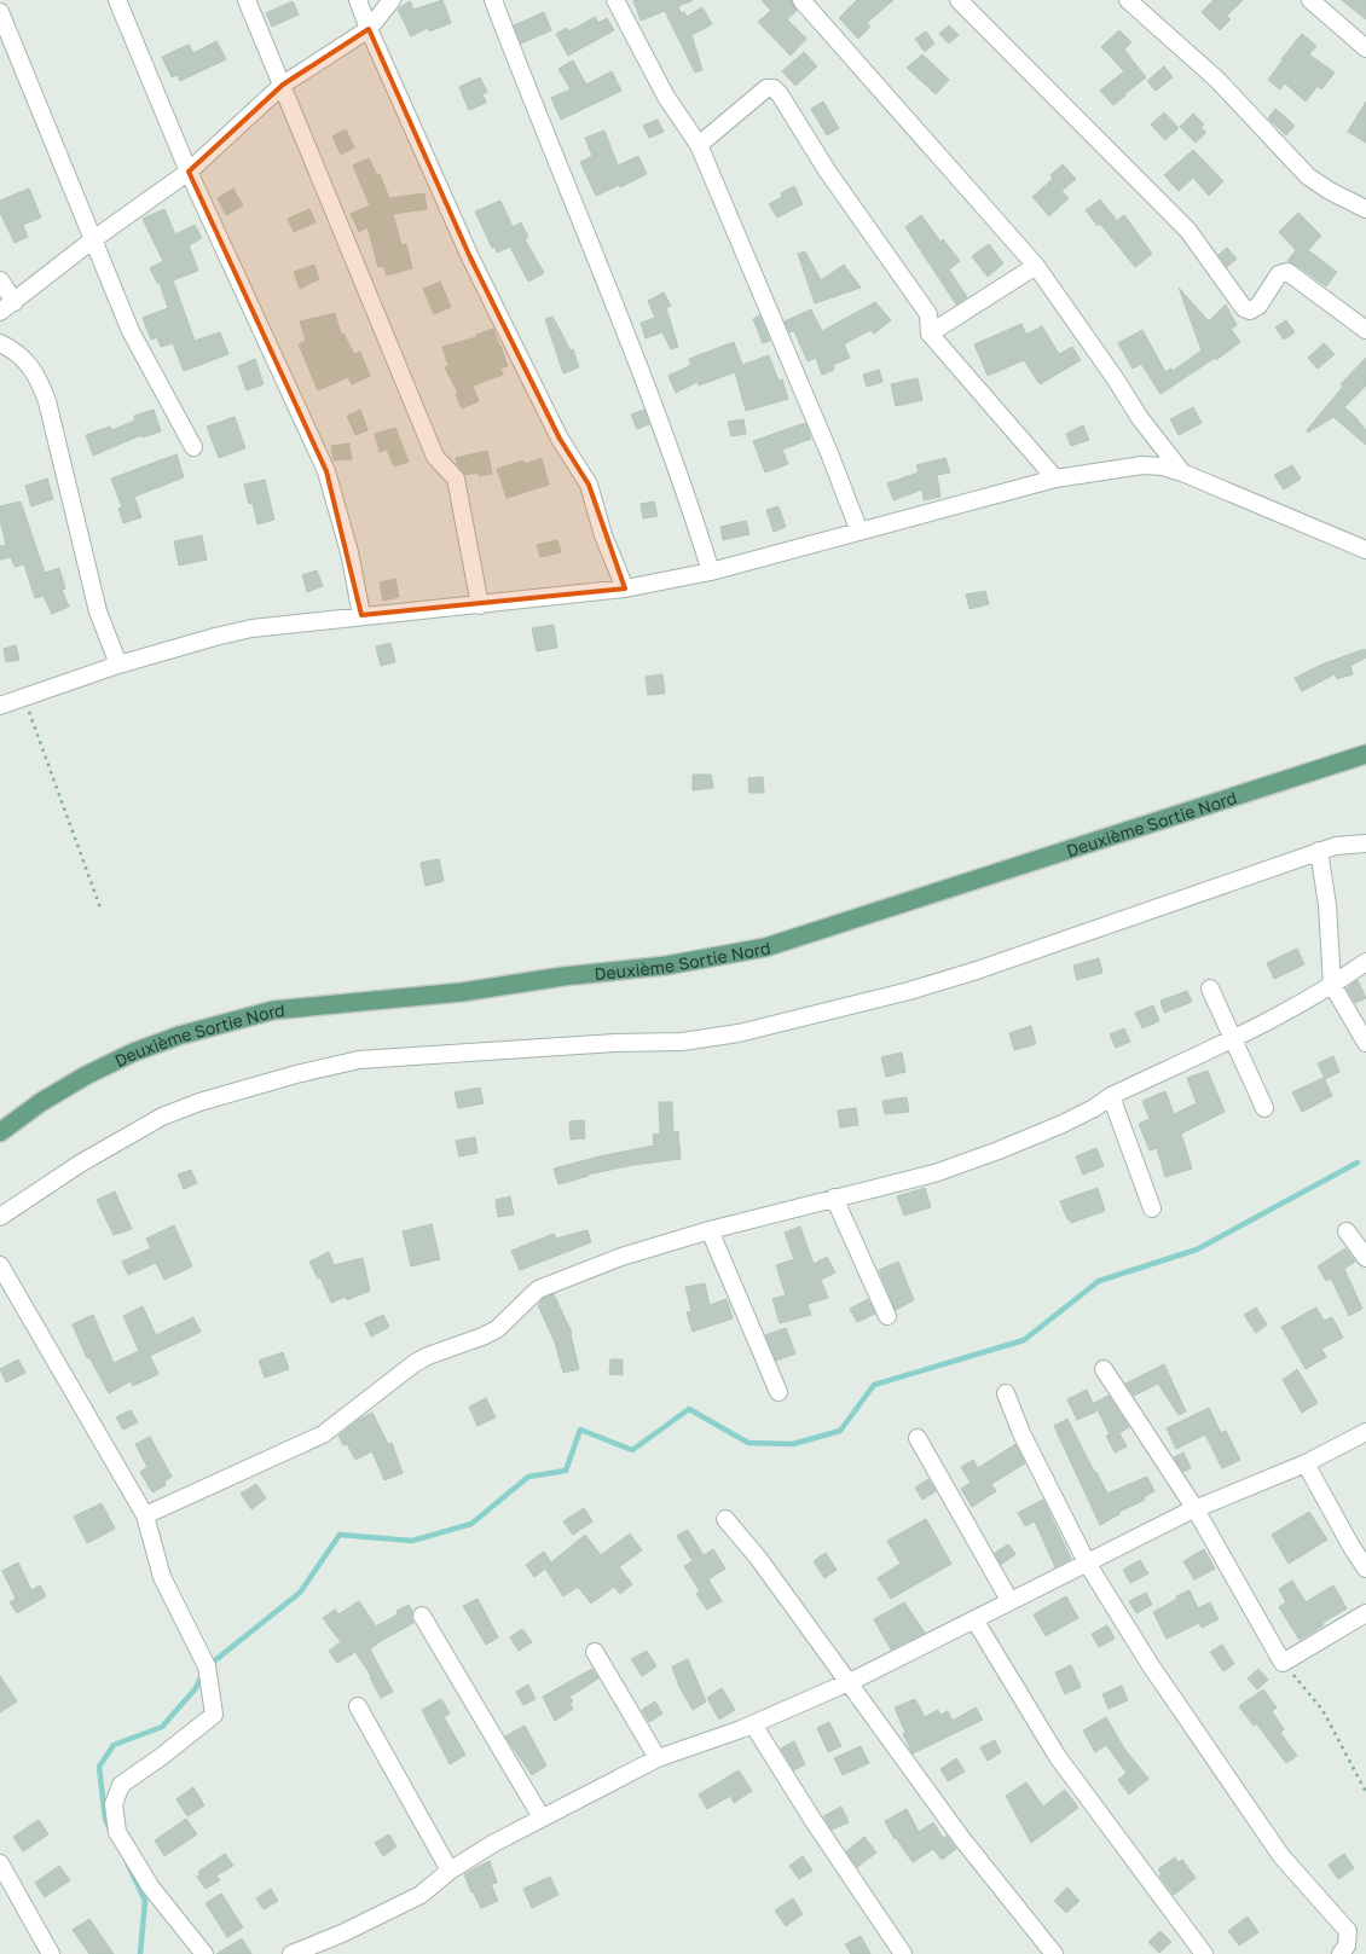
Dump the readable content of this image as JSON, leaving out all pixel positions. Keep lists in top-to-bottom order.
{
  "streets": {
    "main road": ["Deuxième Sortie Nord"]
  }
}
